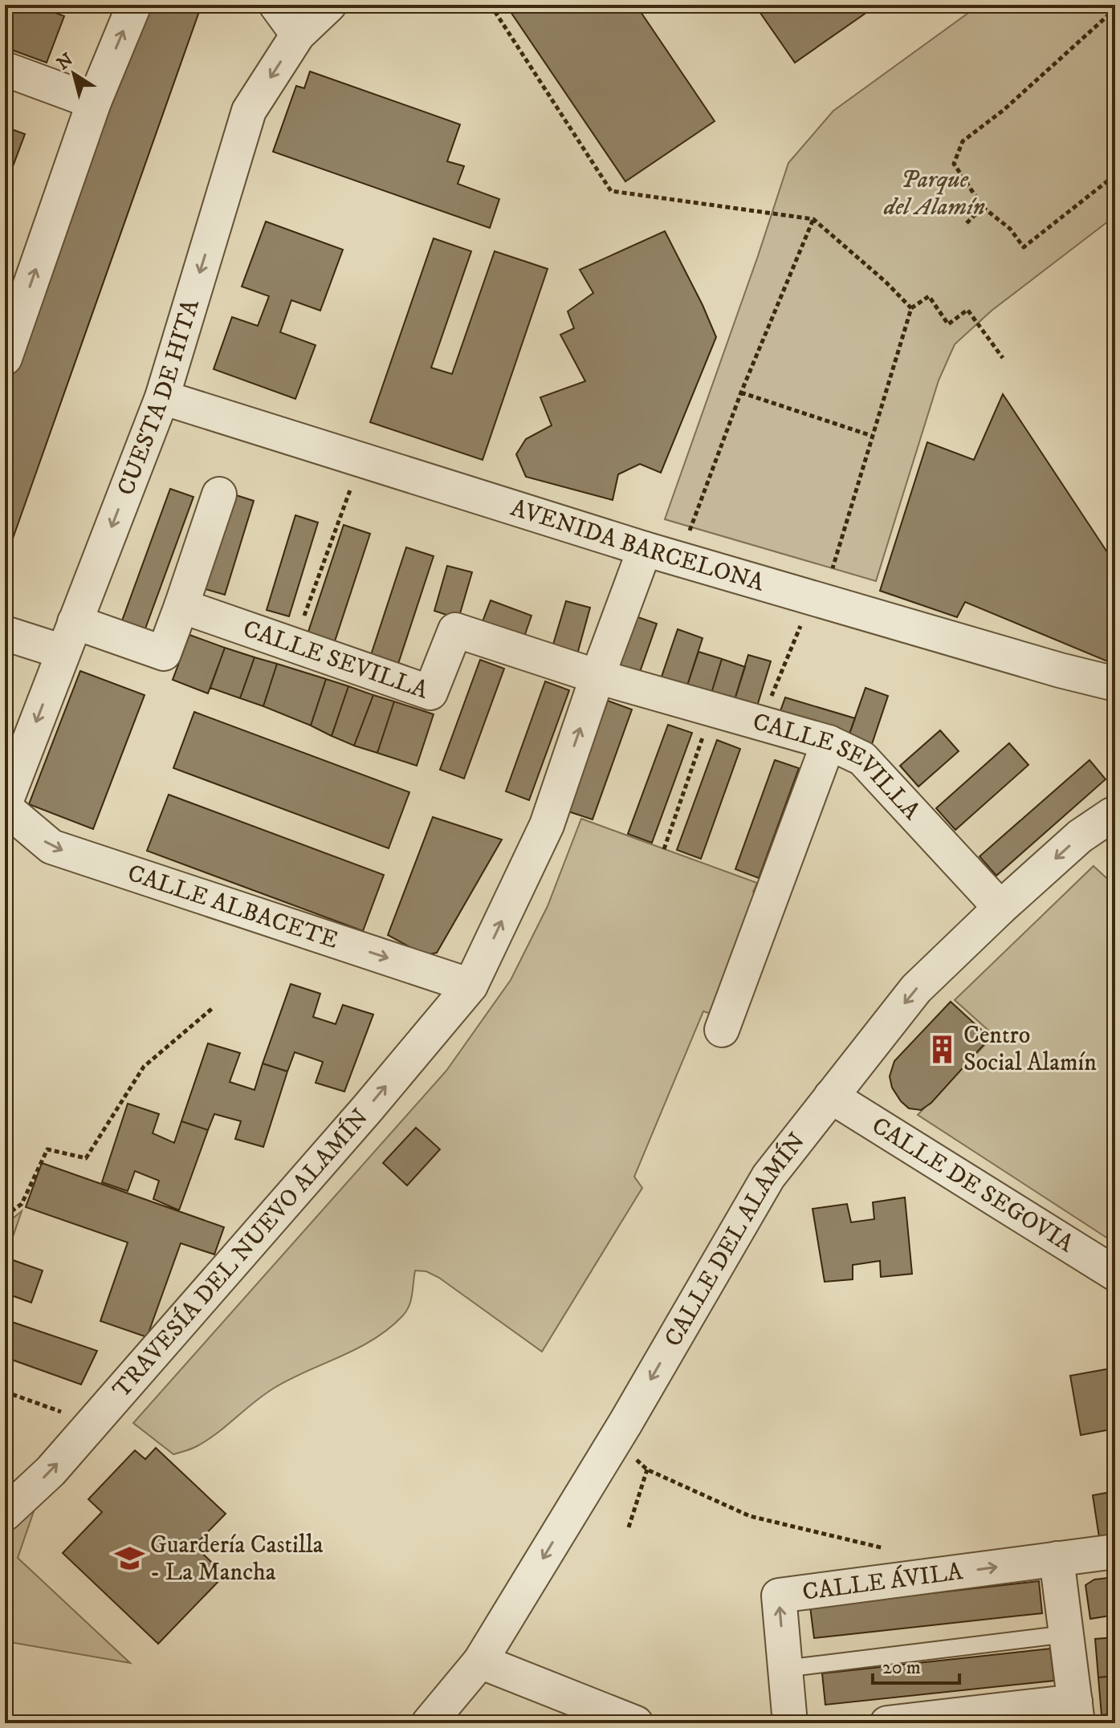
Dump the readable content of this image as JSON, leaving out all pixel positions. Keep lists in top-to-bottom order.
{
  "streets": {
    "street": [
      "CUESTA DE HITA",
      "AVENIDA BARCELONA",
      "CALLE SEVILLA",
      "CALLE ALBACETE",
      "CALLE DE SEGOVIA",
      "CALLE DEL ALAMÍN",
      "TRAVESÍA DEL NUEVO ALAMÍN",
      "CALLE ÁVILA"
    ]
  },
  "crossings": [
    ["CUESTA DE HITA", "AVENIDA BARCELONA"],
    ["CUESTA DE HITA", "CALLE ALBACETE"],
    ["CALLE SEVILLA", "CALLE DEL ALAMÍN"],
    ["CALLE ALBACETE", "TRAVESÍA DEL NUEVO ALAMÍN"],
    ["CALLE DE SEGOVIA", "CALLE DEL ALAMÍN"]
  ],
  "one_way": ["CALLE ALBACETE", "CALLE DEL ALAMÍN", "TRAVESÍA DEL NUEVO ALAMÍN"],
  "parks": ["Parque del Alamín"],
  "places": {
    "building": ["Centro Social Alamín"],
    "school or university": ["Guardería Castilla - La Mancha"]
  },
  "scale_bar": "20 m",
  "north": "top left"
}
